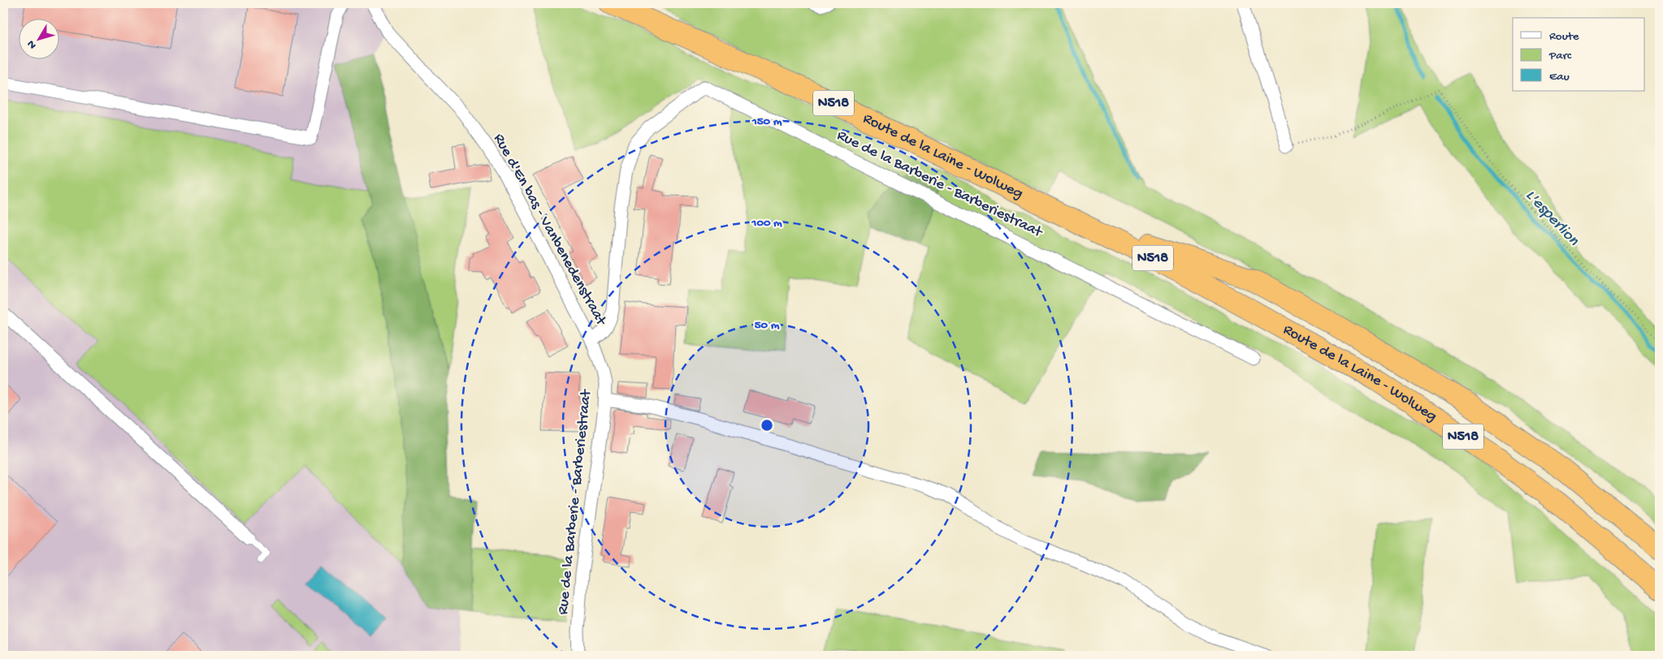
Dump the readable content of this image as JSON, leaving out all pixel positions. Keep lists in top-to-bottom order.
{
  "streets": {
    "highway": ["N518", "Route de la Laine - Wolweg"],
    "street": ["Rue de la Barberie - Barberiestraat", "Rue d'En bas - Vanbenedenstraat"]
  },
  "crossings": [
    ["Rue de la Barberie - Barberiestraat", "Rue d'En bas - Vanbenedenstraat"]
  ],
  "water": ["L'esperlion"],
  "legend": ["Route", "Parc", "Eau"],
  "north": "bottom left",
  "rings": ["150 m", "100 m", "50 m"]
}
